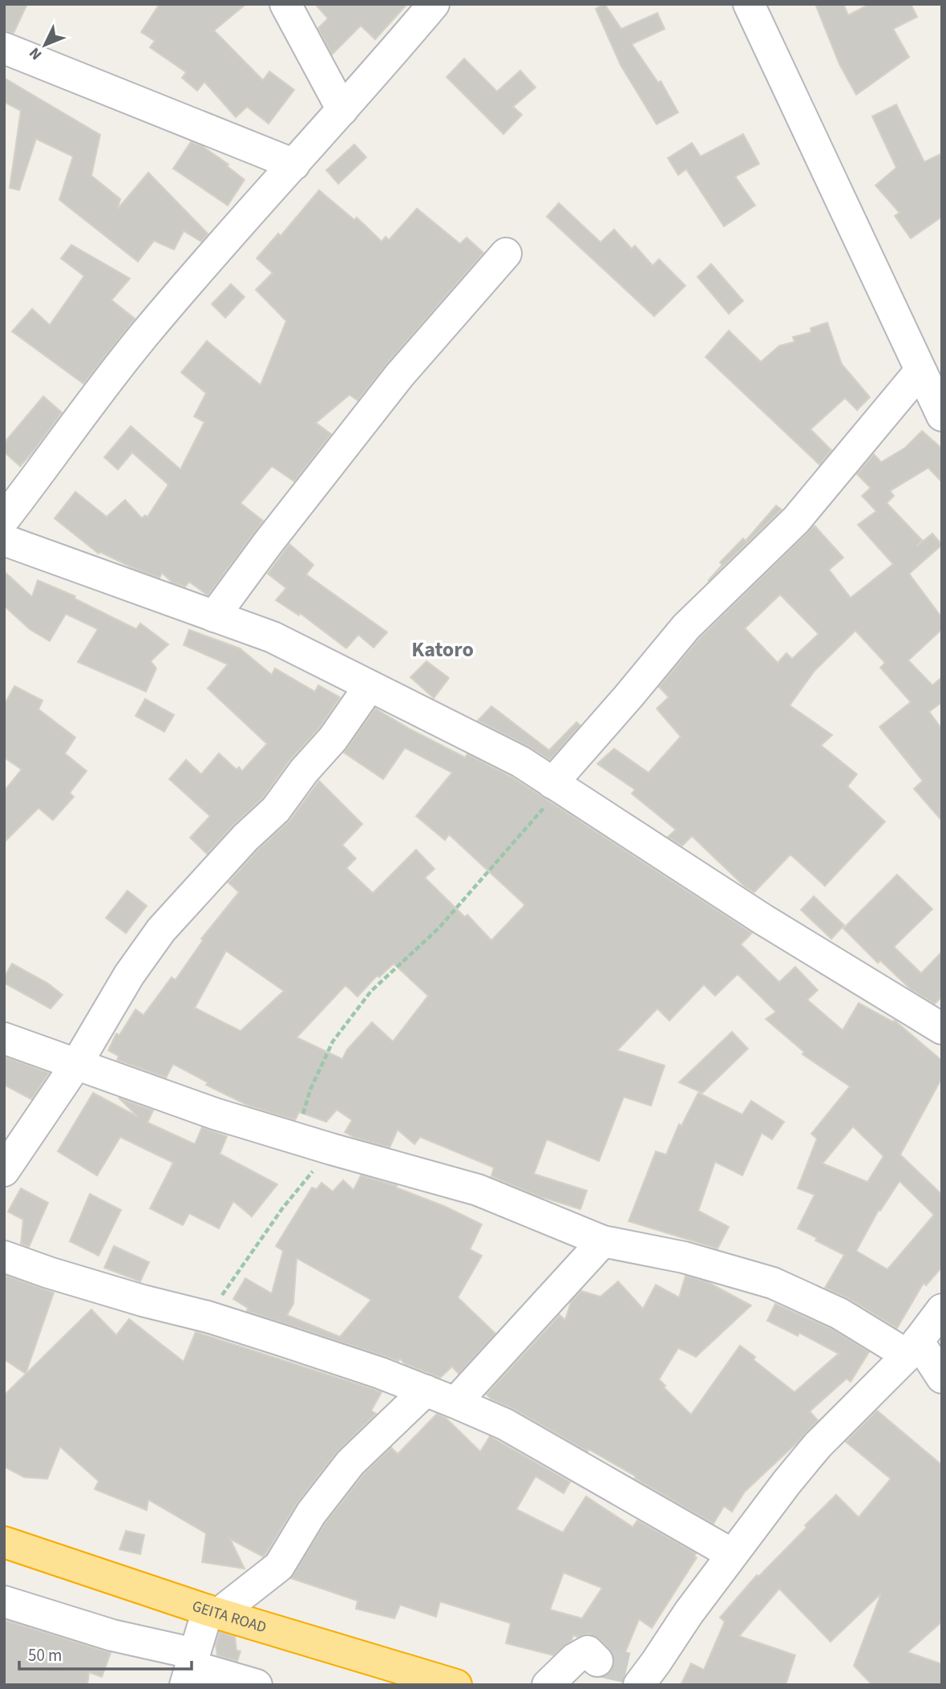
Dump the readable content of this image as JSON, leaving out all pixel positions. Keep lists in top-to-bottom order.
{
  "streets": {
    "highway": ["GEITA ROAD"]
  },
  "districts": ["Katoro"],
  "scale_bar": "50 m",
  "north": "bottom left"
}
